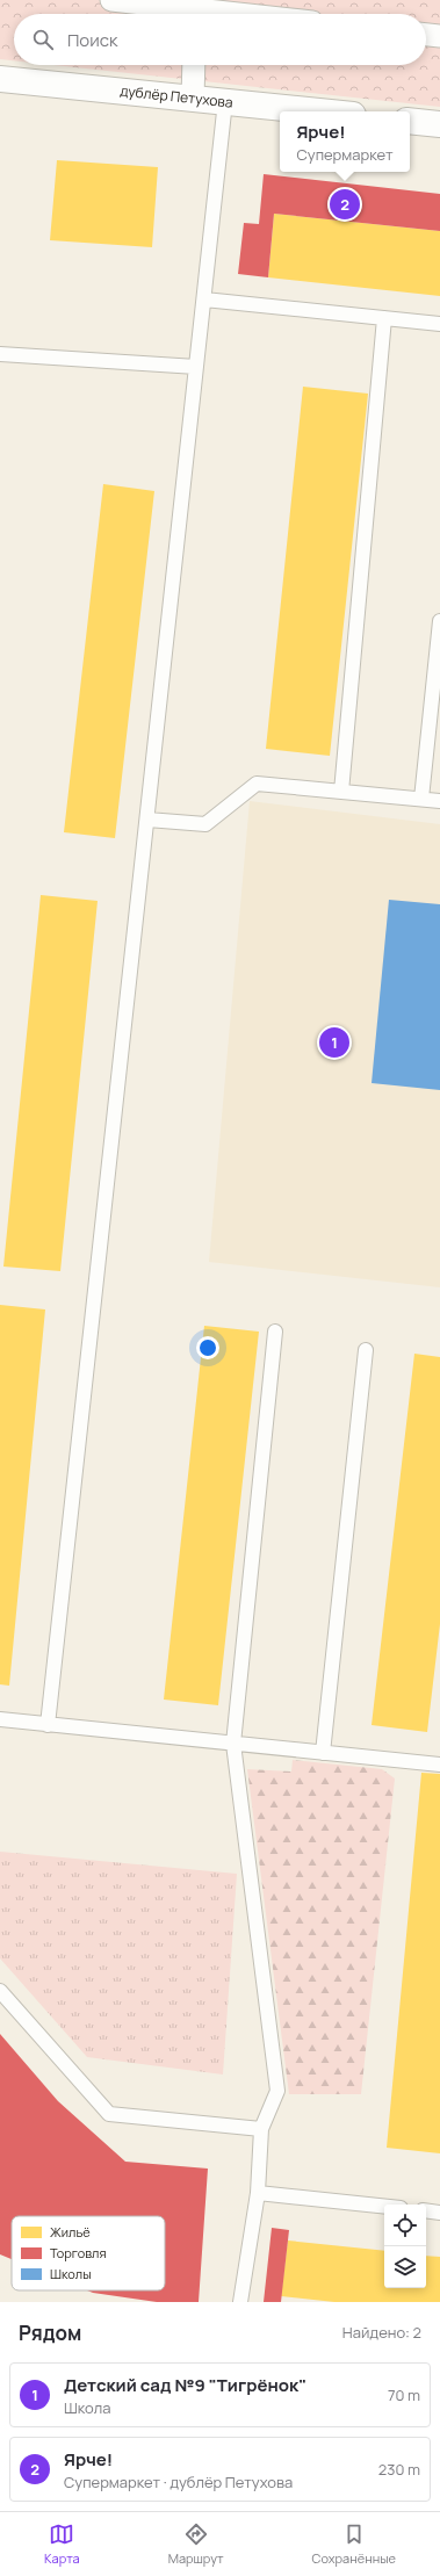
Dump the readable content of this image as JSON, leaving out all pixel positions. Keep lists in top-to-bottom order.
{
  "streets": {
    "street": ["дублёр Петухова"]
  },
  "legend": ["Жильё", "Торговля", "Школы"],
  "page": {
    "search": "Поиск",
    "popup": ["Ярче!", "Супермаркет"],
    "pins": ["2", "1"],
    "heading": ["Рядом", "Найдено: 2"],
    "list": [
      {
        "mark": "1",
        "name": "Детский сад №9 \"Тигрёнок\"",
        "note": "Школа",
        "value": "70 m"
      },
      {
        "mark": "2",
        "name": "Ярче!",
        "note": "Супермаркет · дублёр Петухова",
        "value": "230 m"
      }
    ],
    "nav": ["Карта", "Маршрут", "Сохранённые"]
  }
}
